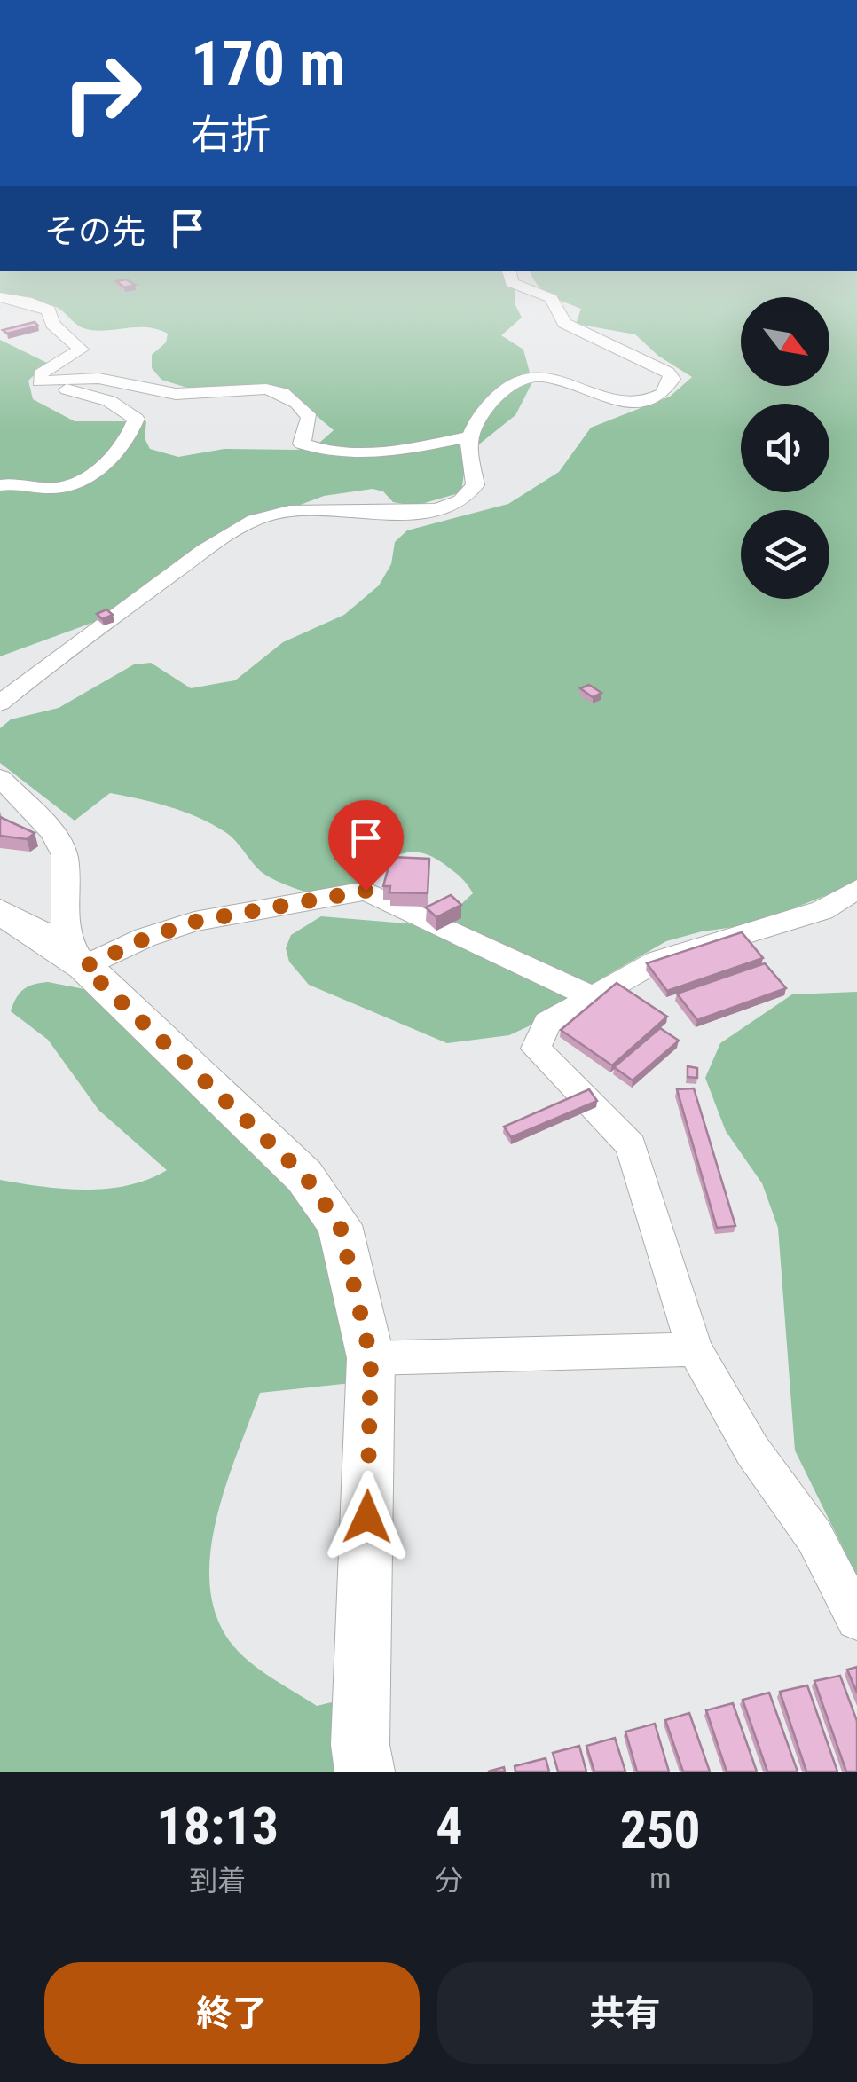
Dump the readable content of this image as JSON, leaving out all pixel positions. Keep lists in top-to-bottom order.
{
  "north": "bottom right",
  "page": {
    "turn": ["170 m", "右折"],
    "then": "その先",
    "eta": [
      "18:13",
      "到着",
      "4",
      "分",
      "250",
      "m"
    ],
    "buttons": ["終了", "共有"]
  }
}
